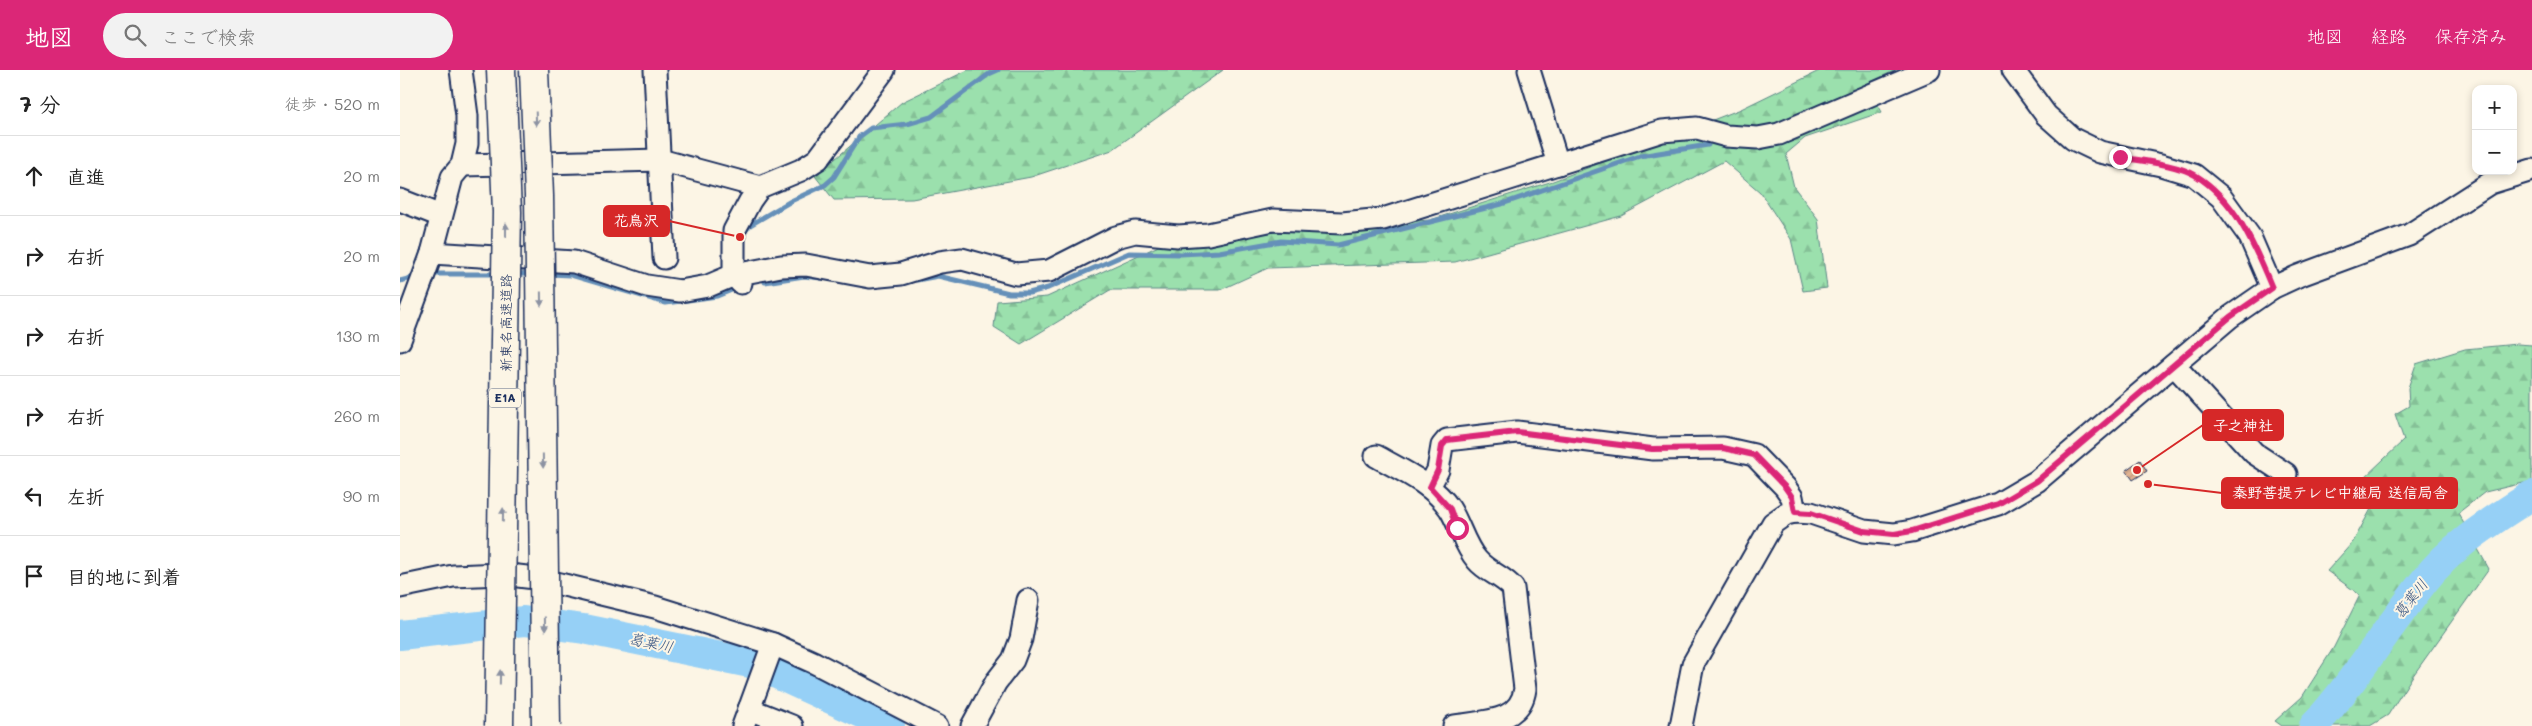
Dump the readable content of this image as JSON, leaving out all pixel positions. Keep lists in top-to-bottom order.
{
  "streets": {
    "highway": ["新東名高速道路", "E1A"]
  },
  "water": ["葛葉川"],
  "places": ["花鳥沢", "子之神社", "秦野菩提テレビ中継局 送信局舎"],
  "page": {
    "header": "地図",
    "search": "ここで検索",
    "nav": ["地図", "経路", "保存済み"],
    "heading": ["7 分", "徒歩 · 520 m"],
    "map_buttons": ["+", "−"],
    "list": [
      ["直進", "20 m"],
      ["右折", "20 m"],
      ["右折", "130 m"],
      ["右折", "260 m"],
      ["左折", "90 m"],
      "目的地に到着"
    ]
  }
}
